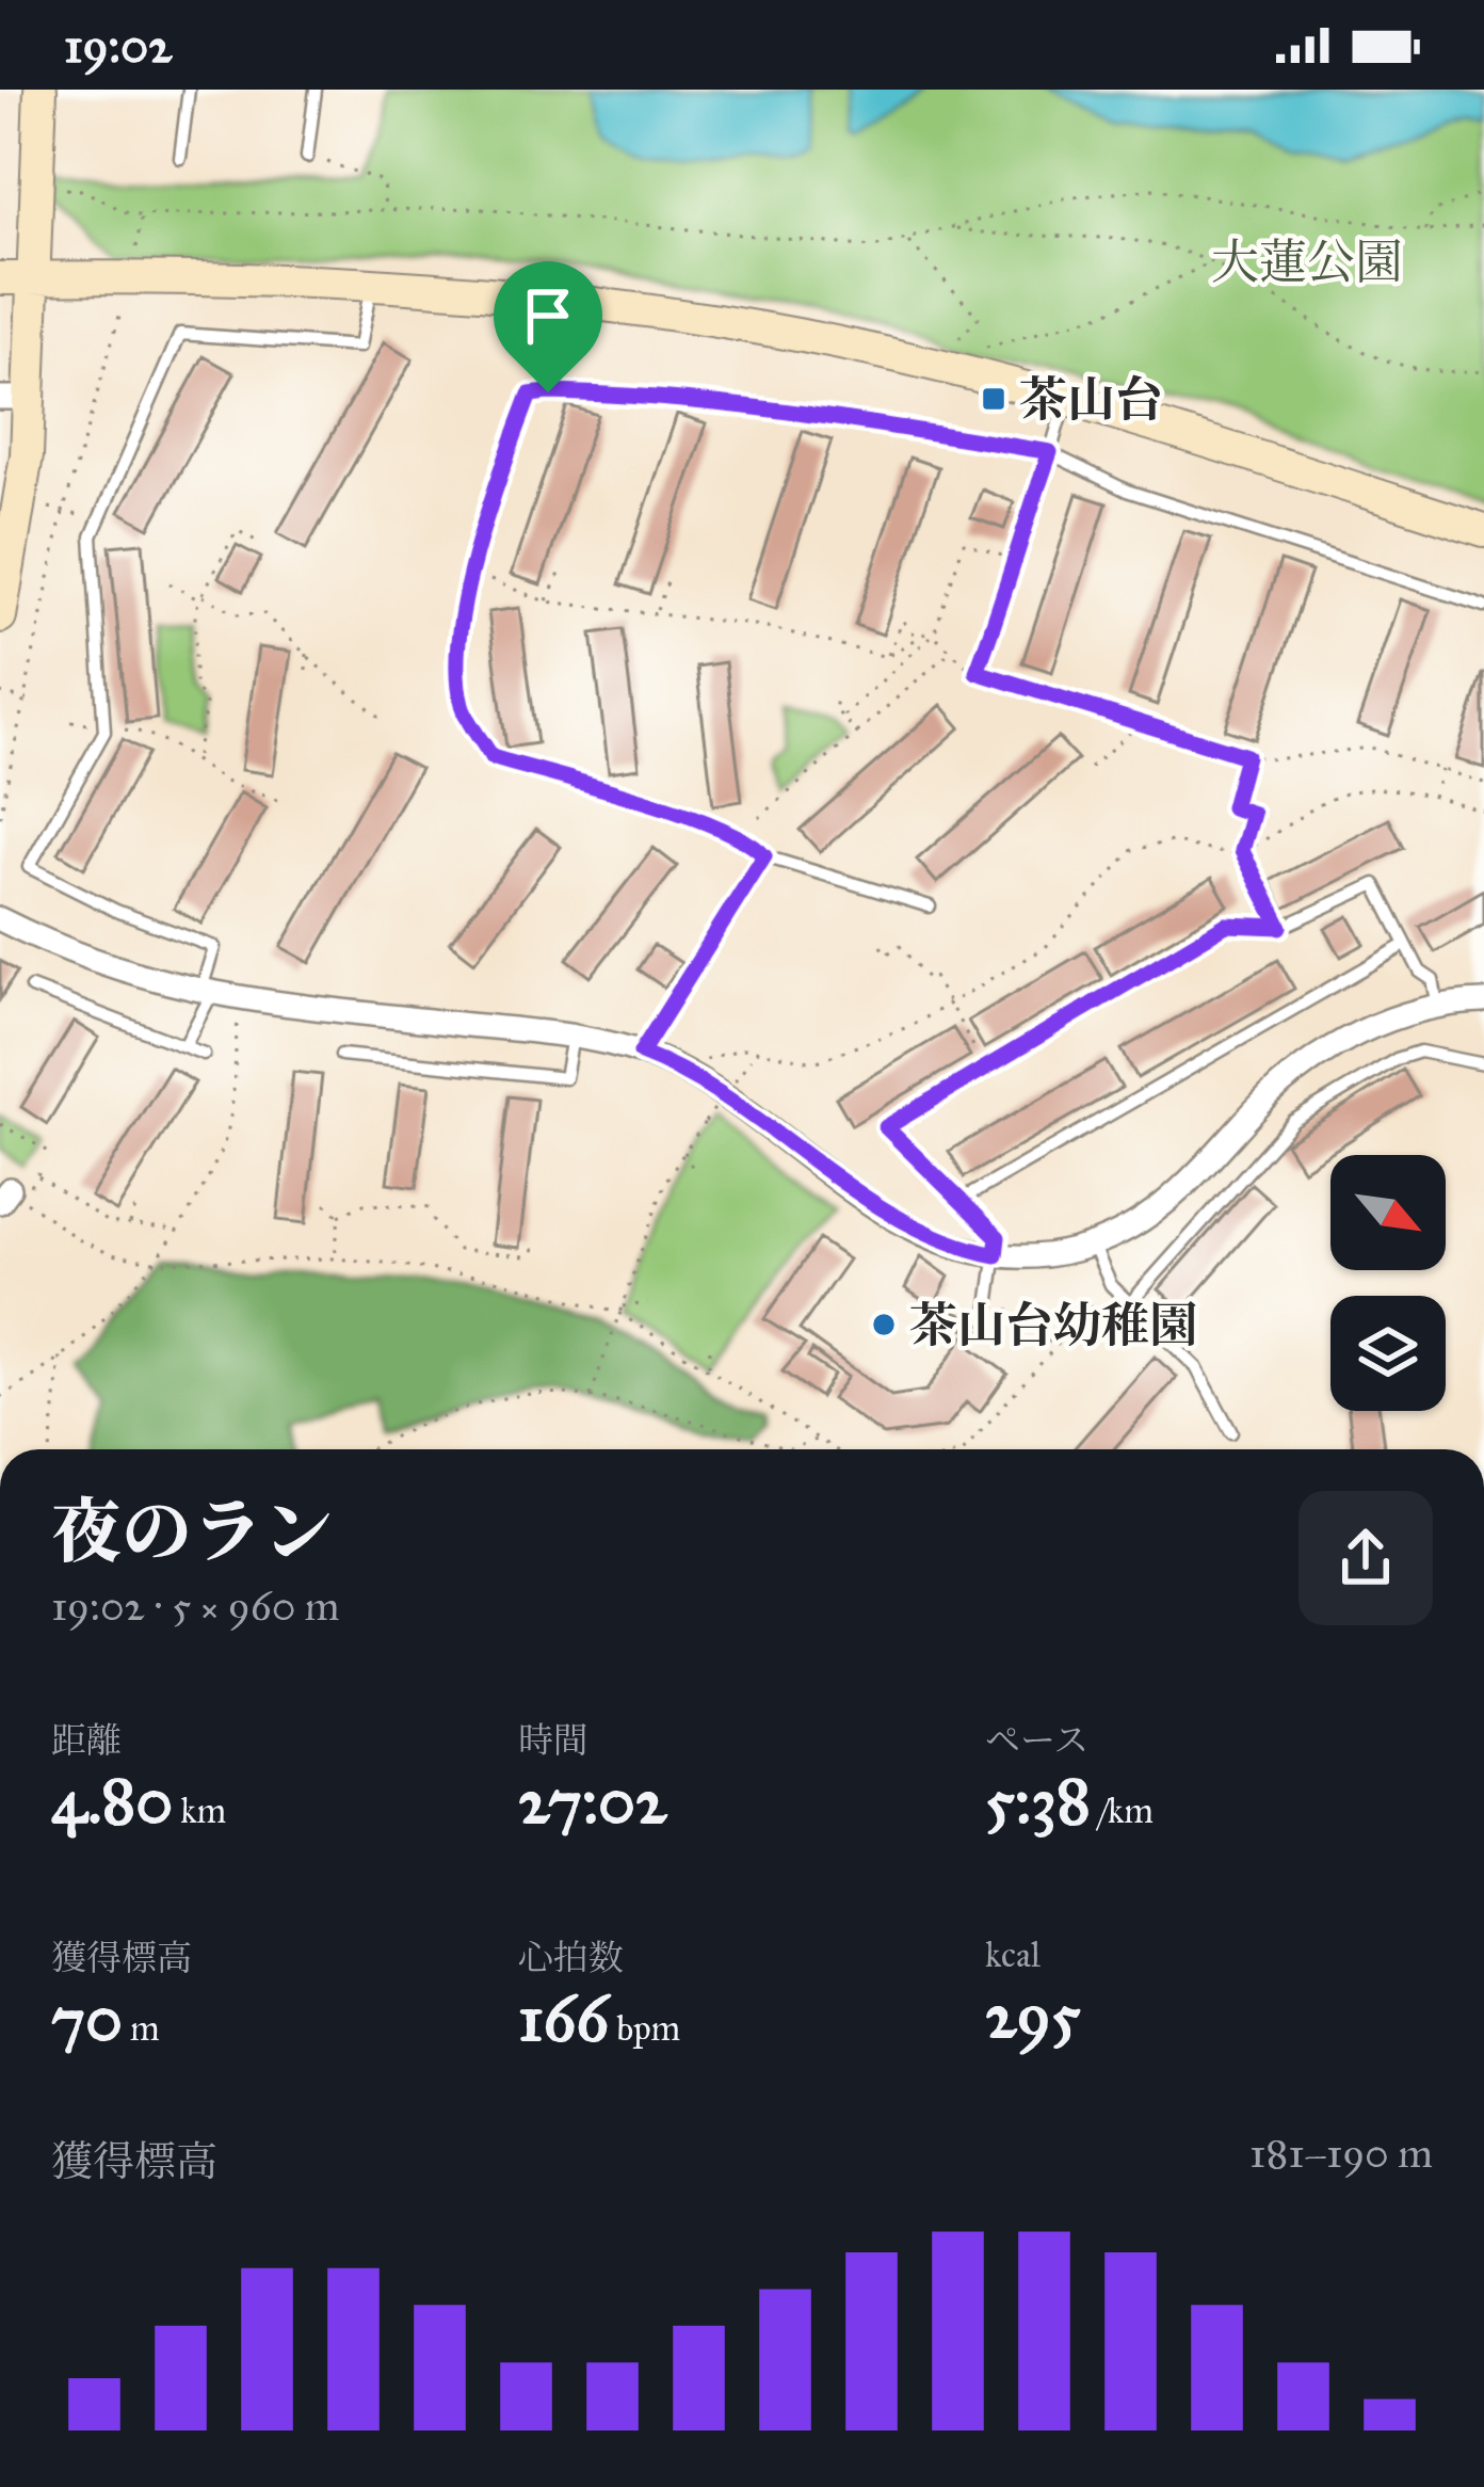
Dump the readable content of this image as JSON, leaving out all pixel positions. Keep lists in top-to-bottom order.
{
  "parks": ["大蓮公園"],
  "places": {
    "transit": ["茶山台"],
    "other": ["茶山台幼稚園"]
  },
  "north": "bottom right",
  "page": {
    "status": "19:02",
    "heading": ["夜のラン", "19:02 · 5 × 960 m"],
    "stats": [
      ["距離", "4.80 km"],
      ["時間", "27:02"],
      ["ペース", "5:38 /km"],
      ["獲得標高", "70 m"],
      ["心拍数", "166 bpm"],
      ["kcal", "295"]
    ],
    "chart": ["獲得標高", "181–190 m"]
  }
}
